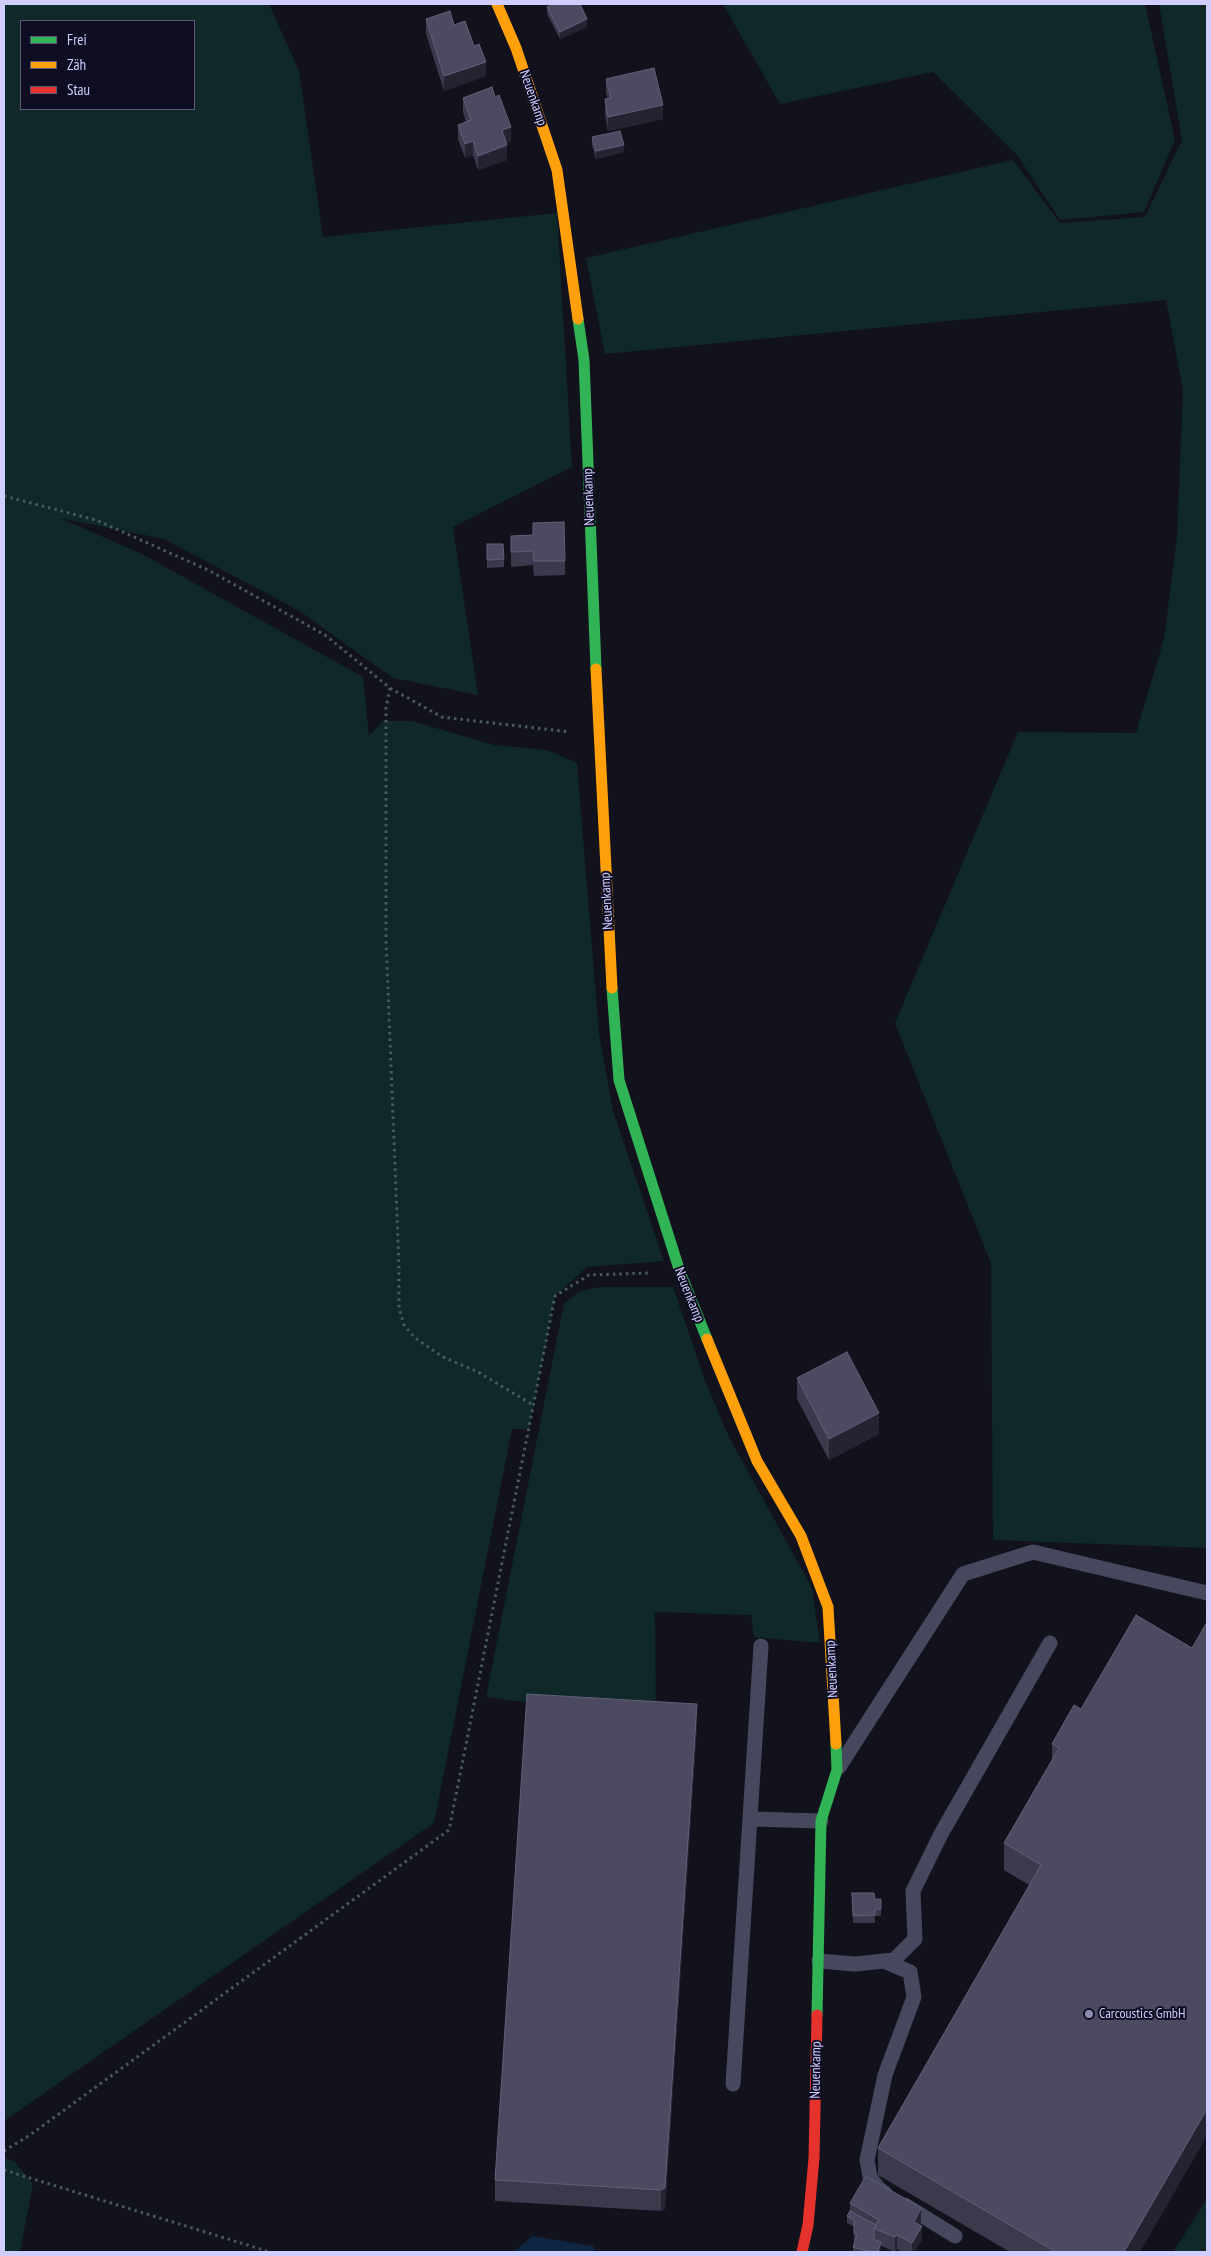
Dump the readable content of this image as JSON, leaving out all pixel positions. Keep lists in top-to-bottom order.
{
  "streets": {
    "street": ["Neuenkamp"]
  },
  "places": ["Carcoustics GmbH"],
  "legend": ["Frei", "Zäh", "Stau"]
}
